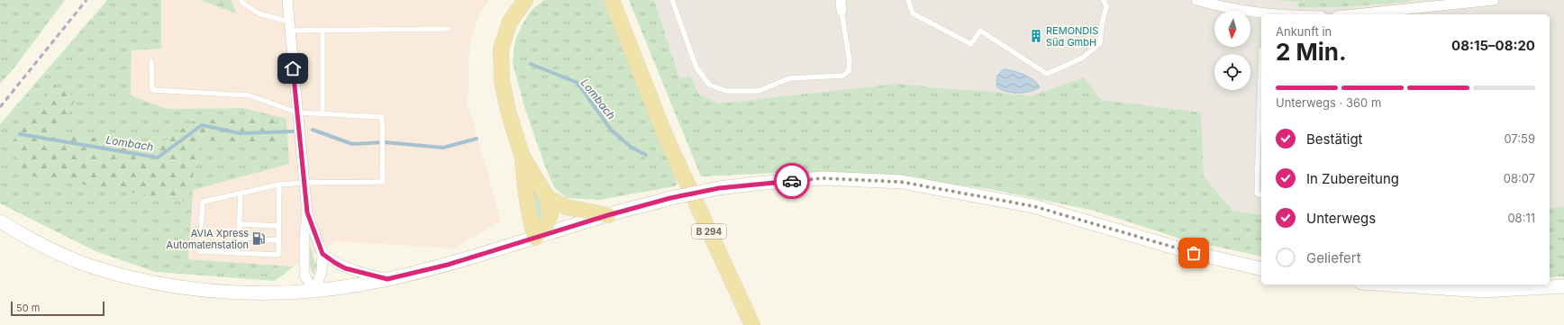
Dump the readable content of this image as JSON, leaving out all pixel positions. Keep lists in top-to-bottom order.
{
  "streets": {
    "main road": ["B 294"]
  },
  "water": ["Lombach"],
  "places": {
    "building": ["REMONDIS Süd GmbH"],
    "fuel station": ["AVIA Xpress Automatenstation"]
  },
  "scale_bar": "50 m",
  "north": "bottom",
  "page": {
    "heading": ["2 Min.", "Ankunft in", "08:15–08:20"],
    "bar": "Unterwegs · 360 m",
    "list": [
      ["Bestätigt", "07:59"],
      ["In Zubereitung", "08:07"],
      ["Unterwegs", "08:11"],
      "Geliefert"
    ],
    "scale": "50 m"
  }
}
